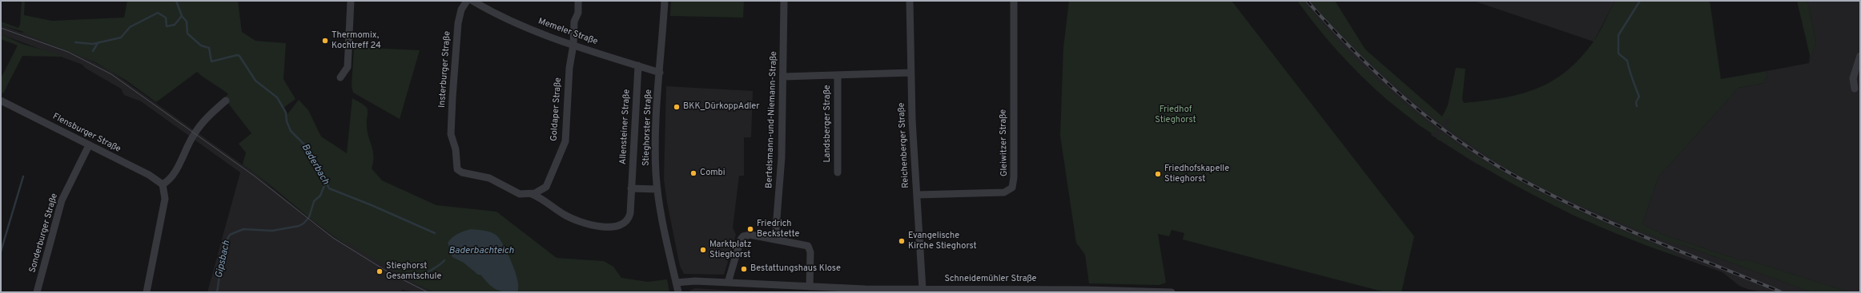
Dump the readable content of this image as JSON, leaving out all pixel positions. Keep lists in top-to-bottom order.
{
  "streets": {
    "street": [
      "Memeler Straße",
      "Insterburger Straße",
      "Goldaper Straße",
      "Bertelsmann-und-Niemann-Straße",
      "Landsberger Straße",
      "Allensteiner Straße",
      "Stieghorster Straße",
      "Flensburger Straße",
      "Gleiwitzer Straße",
      "Reichenberger Straße",
      "Sonderburger Straße",
      "Schneidemühler Straße"
    ]
  },
  "crossings": [
    ["Memeler Straße", "Goldaper Straße"],
    ["Memeler Straße", "Allensteiner Straße"],
    ["Memeler Straße", "Stieghorster Straße"],
    ["Insterburger Straße", "Allensteiner Straße"],
    ["Bertelsmann-und-Niemann-Straße", "Landsberger Straße"],
    ["Landsberger Straße", "Reichenberger Straße"],
    ["Stieghorster Straße", "Schneidemühler Straße"],
    ["Flensburger Straße", "Sonderburger Straße"],
    ["Gleiwitzer Straße", "Reichenberger Straße"],
    ["Reichenberger Straße", "Schneidemühler Straße"]
  ],
  "water": ["Baderbach", "Baderbachteich", "Gipsbach"],
  "parks": ["Friedhof Stieghorst"],
  "places": [
    "Thermomix, Kochtreff 24",
    "BKK_DürkoppAdler",
    "Combi",
    "Friedhofskapelle Stieghorst",
    "Friedrich Beckstette",
    "Evangelische Kirche Stieghorst",
    "Marktplatz Stieghorst",
    "Bestattungshaus Klose",
    "Stieghorst Gesamtschule"
  ]
}
